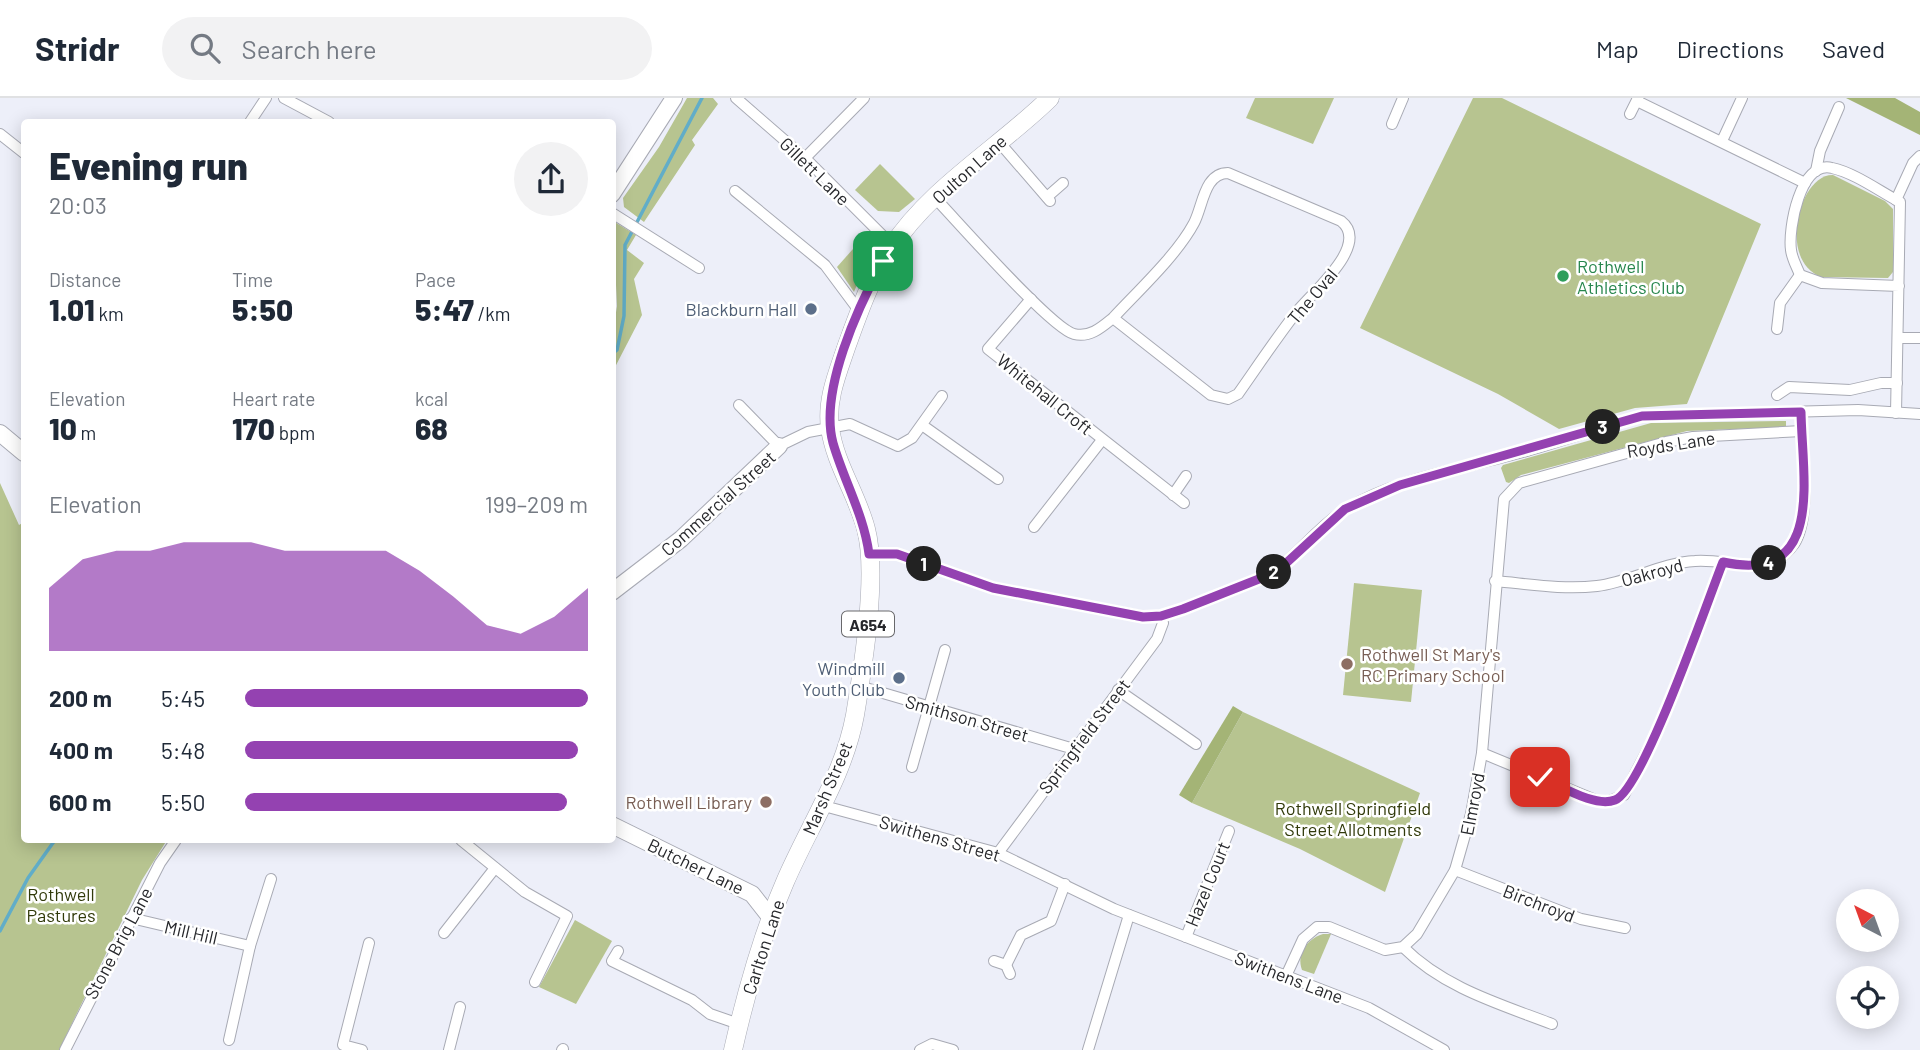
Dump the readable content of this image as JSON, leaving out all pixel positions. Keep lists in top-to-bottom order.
{
  "streets": {
    "main road": [
      "Oulton Lane",
      "A654",
      "Marsh Street",
      "Carlton Lane"
    ],
    "street": [
      "Gillett Lane",
      "The Oval",
      "Whitehall Croft",
      "Royds Lane",
      "Commercial Street",
      "Oakroyd",
      "Smithson Street",
      "Springfield Street",
      "Elmroyd",
      "Swithens Street",
      "Butcher Lane",
      "Hazel Court",
      "Birchroyd",
      "Mill Hill",
      "Stone Brig Lane",
      "Swithens Lane"
    ]
  },
  "crossings": [
    ["Oulton Lane", "Gillett Lane"],
    ["Oulton Lane", "The Oval"],
    ["Oulton Lane", "Marsh Street"],
    ["Gillett Lane", "Marsh Street"],
    ["The Oval", "Whitehall Croft"],
    ["Royds Lane", "Oakroyd"],
    ["Royds Lane", "Springfield Street"],
    ["Royds Lane", "Marsh Street"],
    ["Royds Lane", "Elmroyd"],
    ["Commercial Street", "Marsh Street"],
    ["Oakroyd", "Elmroyd"],
    ["Smithson Street", "Springfield Street"],
    ["Smithson Street", "Marsh Street"],
    ["Springfield Street", "Swithens Street"],
    ["Marsh Street", "Swithens Street"],
    ["Marsh Street", "Carlton Lane"],
    ["Elmroyd", "Birchroyd"],
    ["Swithens Street", "Swithens Lane"],
    ["Butcher Lane", "Carlton Lane"],
    ["Hazel Court", "Swithens Lane"],
    ["Mill Hill", "Stone Brig Lane"]
  ],
  "parks": ["Rothwell Springfield Street Allotments", "Rothwell Pastures"],
  "places": [
    "Rothwell Athletics Club",
    "Blackburn Hall",
    "Rothwell St Mary's RC Primary School",
    "Windmill Youth Club",
    "Rothwell Library"
  ],
  "north": "top left",
  "page": {
    "header": "Stridr",
    "search": "Search here",
    "nav": ["Map", "Directions", "Saved"],
    "heading": ["Evening run", "20:03"],
    "stats": [
      ["Distance", "1.01 km"],
      ["Time", "5:50"],
      ["Pace", "5:47 /km"],
      ["Elevation", "10 m"],
      ["Heart rate", "170 bpm"],
      ["kcal", "68"]
    ],
    "pins": [
      "3",
      "4",
      "1",
      "2"
    ],
    "chart": ["Elevation", "199–209 m"],
    "list": [
      {
        "name": "200 m",
        "note": "5:45"
      },
      {
        "name": "400 m",
        "note": "5:48"
      },
      {
        "name": "600 m",
        "note": "5:50"
      }
    ]
  }
}
